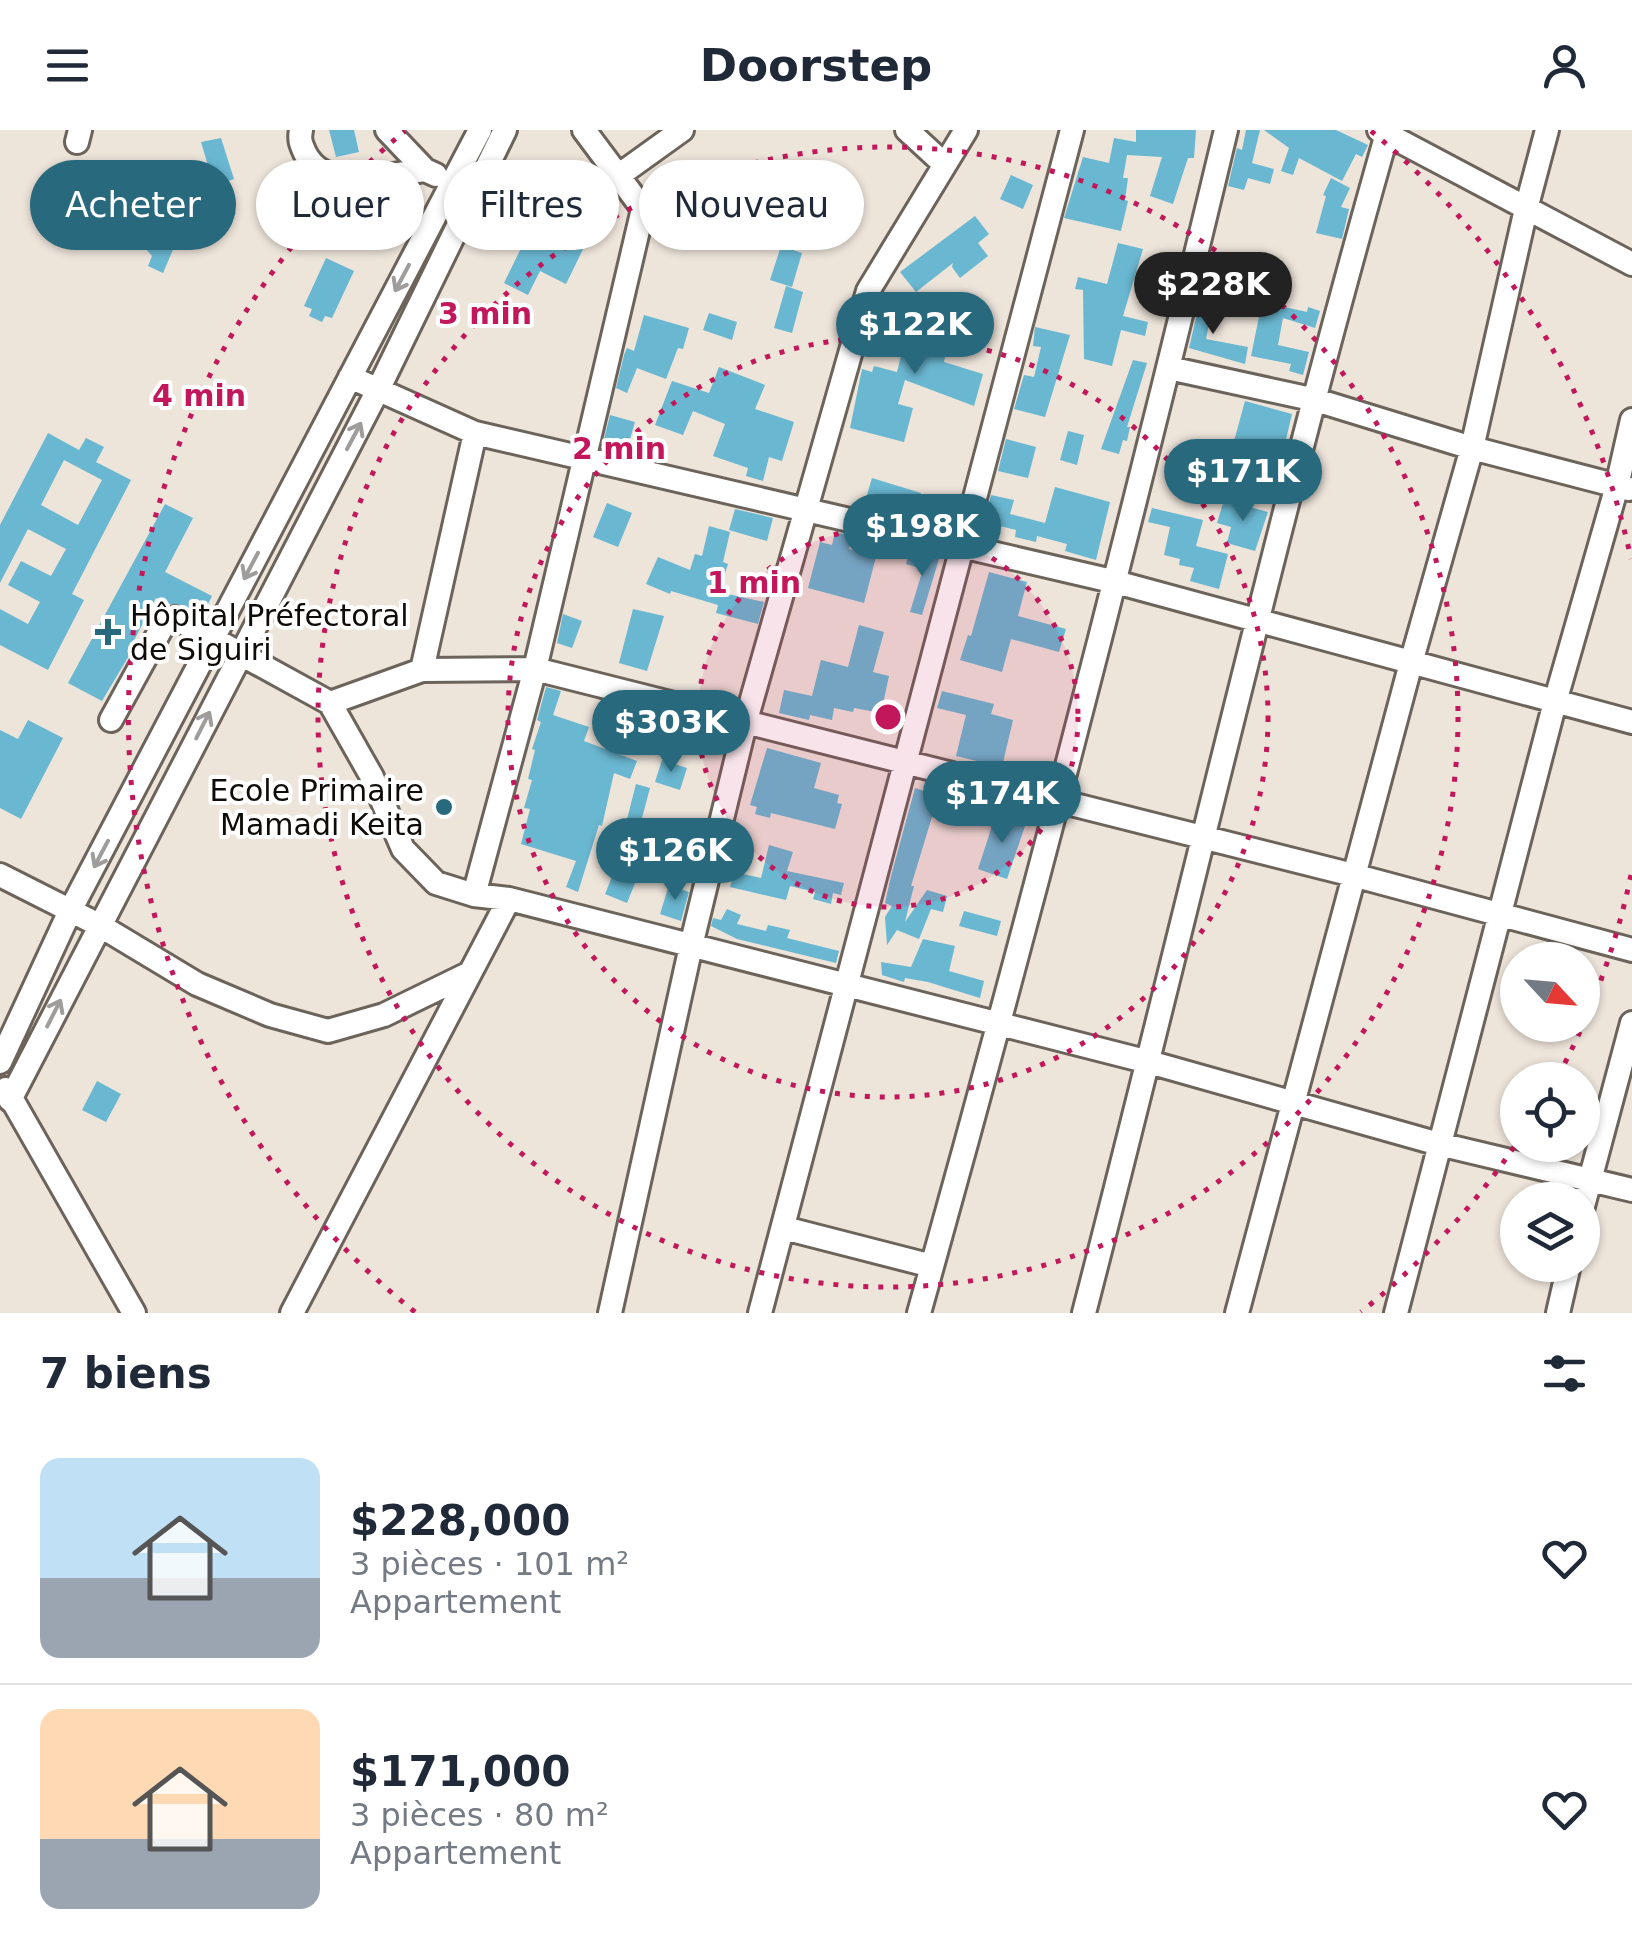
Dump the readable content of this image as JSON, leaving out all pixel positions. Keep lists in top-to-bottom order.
{
  "places": {
    "health": ["Hôpital Préfectoral de Siguiri"],
    "other": ["Ecole Primaire Mamadi Keita"]
  },
  "north": "bottom right",
  "page": {
    "header": "Doorstep",
    "chip": [
      "Acheter",
      "Louer",
      "Filtres",
      "Nouveau"
    ],
    "price": [
      "$228K",
      "$122K",
      "$171K",
      "$198K",
      "$303K",
      "$174K",
      "$126K"
    ],
    "heading": "7 biens",
    "list": [
      {
        "name": "$228,000",
        "note": "3 pièces · 101 m² · Appartement"
      },
      {
        "name": "$171,000",
        "note": "3 pièces · 80 m² · Appartement"
      }
    ]
  },
  "rings": [
    "3 min",
    "4 min",
    "2 min",
    "1 min"
  ]
}
